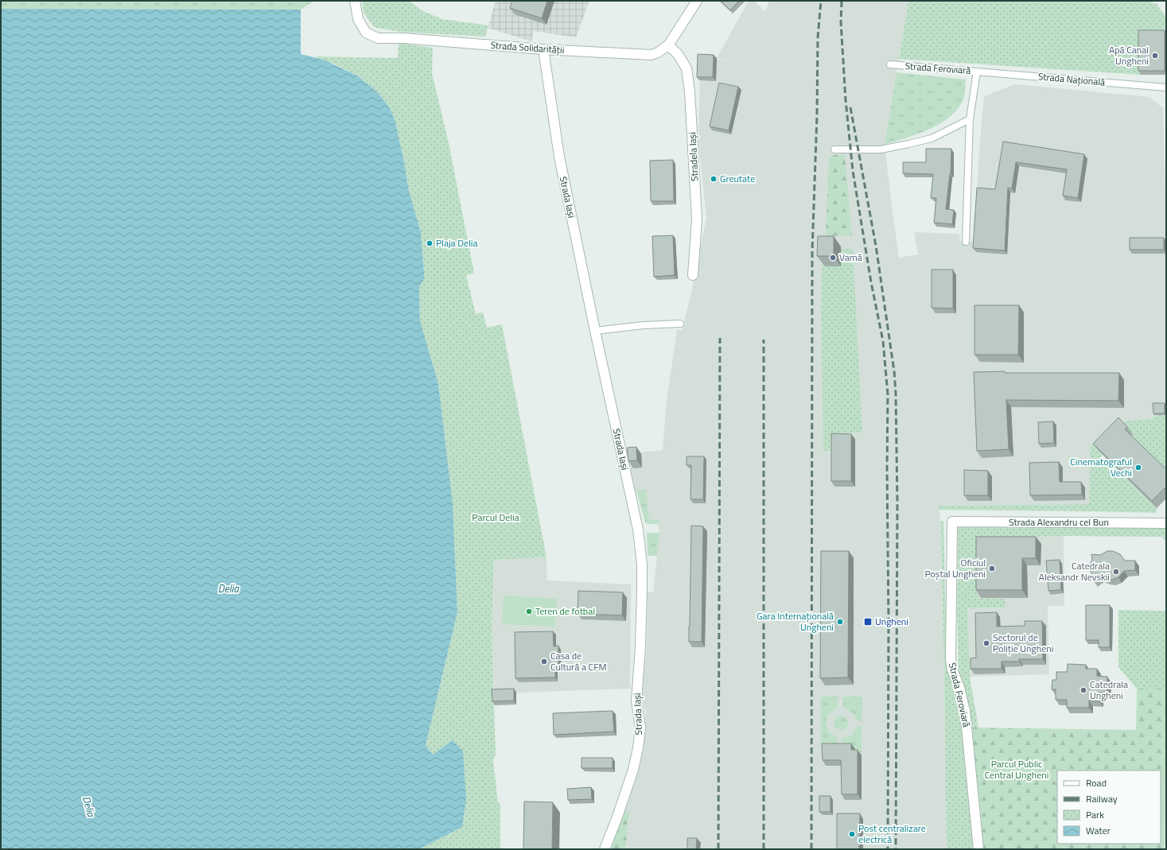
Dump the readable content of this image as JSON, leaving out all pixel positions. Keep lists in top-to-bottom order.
{
  "streets": {
    "street": [
      "Strada Solidarității",
      "Strada Feroviară",
      "Stradela Iași",
      "Strada Iași",
      "Strada Alexandru cel Bun"
    ],
    "lane": ["Strada Națională"]
  },
  "crossings": [
    ["Strada Solidarității", "Stradela Iași"],
    ["Strada Solidarității", "Strada Iași"],
    ["Strada Feroviară", "Strada Națională"],
    ["Strada Feroviară", "Strada Alexandru cel Bun"]
  ],
  "water": ["Delia"],
  "parks": ["Parcul Delia", "Parcul Public Central Ungheni"],
  "places": {
    "other": [
      "Apă Canal Ungheni",
      "Greutate",
      "Plaja Delia",
      "Vamă",
      "Cinematograful Vechi",
      "Oficiul Poștal Ungheni",
      "Catedrala Aleksandr Nevskii",
      "Teren de fotbal",
      "Gara Internațională Ungheni",
      "Sectorul de Poliție Ungheni",
      "Casa de Cultură a CFM",
      "Catedrala Ungheni",
      "Post centralizare electrică"
    ],
    "transit": ["Ungheni"]
  },
  "legend": [
    "Road",
    "Railway",
    "Park",
    "Water"
  ]
}
